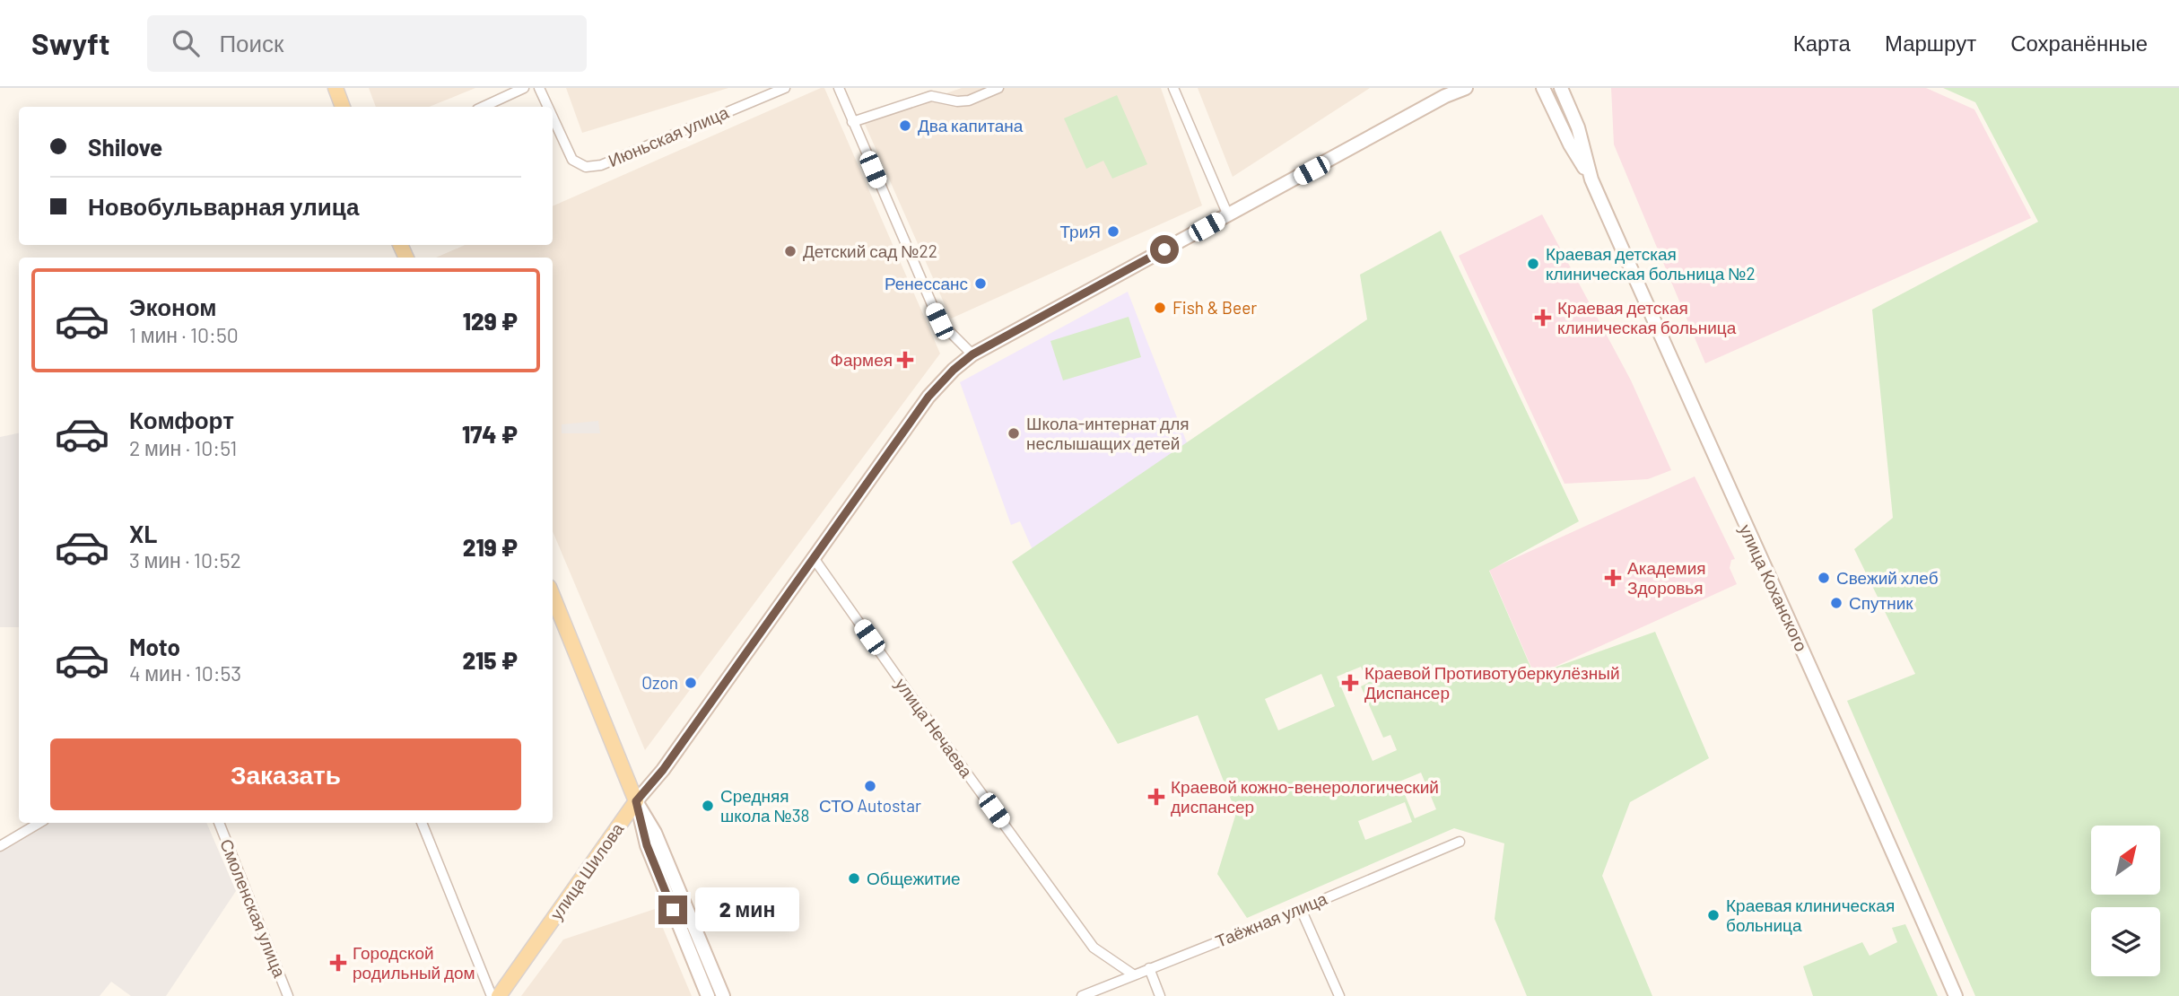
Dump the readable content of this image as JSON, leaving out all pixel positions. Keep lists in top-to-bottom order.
{
  "streets": {
    "main road": ["улица Коханского", "улица Шилова"],
    "street": [
      "Июньская улица",
      "улица Нечаева",
      "Смоленская улица",
      "Таёжная улица"
    ]
  },
  "crossings": [
    ["улица Нечаева", "улица Шилова"],
    ["улица Нечаева", "Таёжная улица"]
  ],
  "places": {
    "other": [
      "Два капитана",
      "ТриЯ",
      "Детский сад №22",
      "Краевая детская клиническая больница №2",
      "Ренессанс",
      "Fish & Beer",
      "Школа-интернат для неслышащих детей",
      "Свежий хлеб",
      "Спутник",
      "Ozon",
      "СТО Autostar",
      "Средняя школа №38",
      "Общежитие",
      "Краевая клиническая больница"
    ],
    "health": [
      "Краевая детская клиническая больница",
      "Фармея",
      "Академия Здоровья",
      "Краевой Противотуберкулёзный Диспансер",
      "Краевой кожно-венерологический диспансер",
      "Городской родильный дом"
    ]
  },
  "north": "top right",
  "page": {
    "header": "Swyft",
    "search": "Поиск",
    "nav": ["Карта", "Маршрут", "Сохранённые"],
    "banner": ["Shilove", "Новобульварная улица"],
    "list": [
      {
        "name": "Эконом",
        "note": "1 мин · 10:50",
        "value": "129 ₽"
      },
      {
        "name": "Комфорт",
        "note": "2 мин · 10:51",
        "value": "174 ₽"
      },
      {
        "name": "XL",
        "note": "3 мин · 10:52",
        "value": "219 ₽"
      },
      {
        "name": "Moto",
        "note": "4 мин · 10:53",
        "value": "215 ₽"
      }
    ],
    "buttons": "Заказать",
    "bubble": "2 мин"
  }
}
